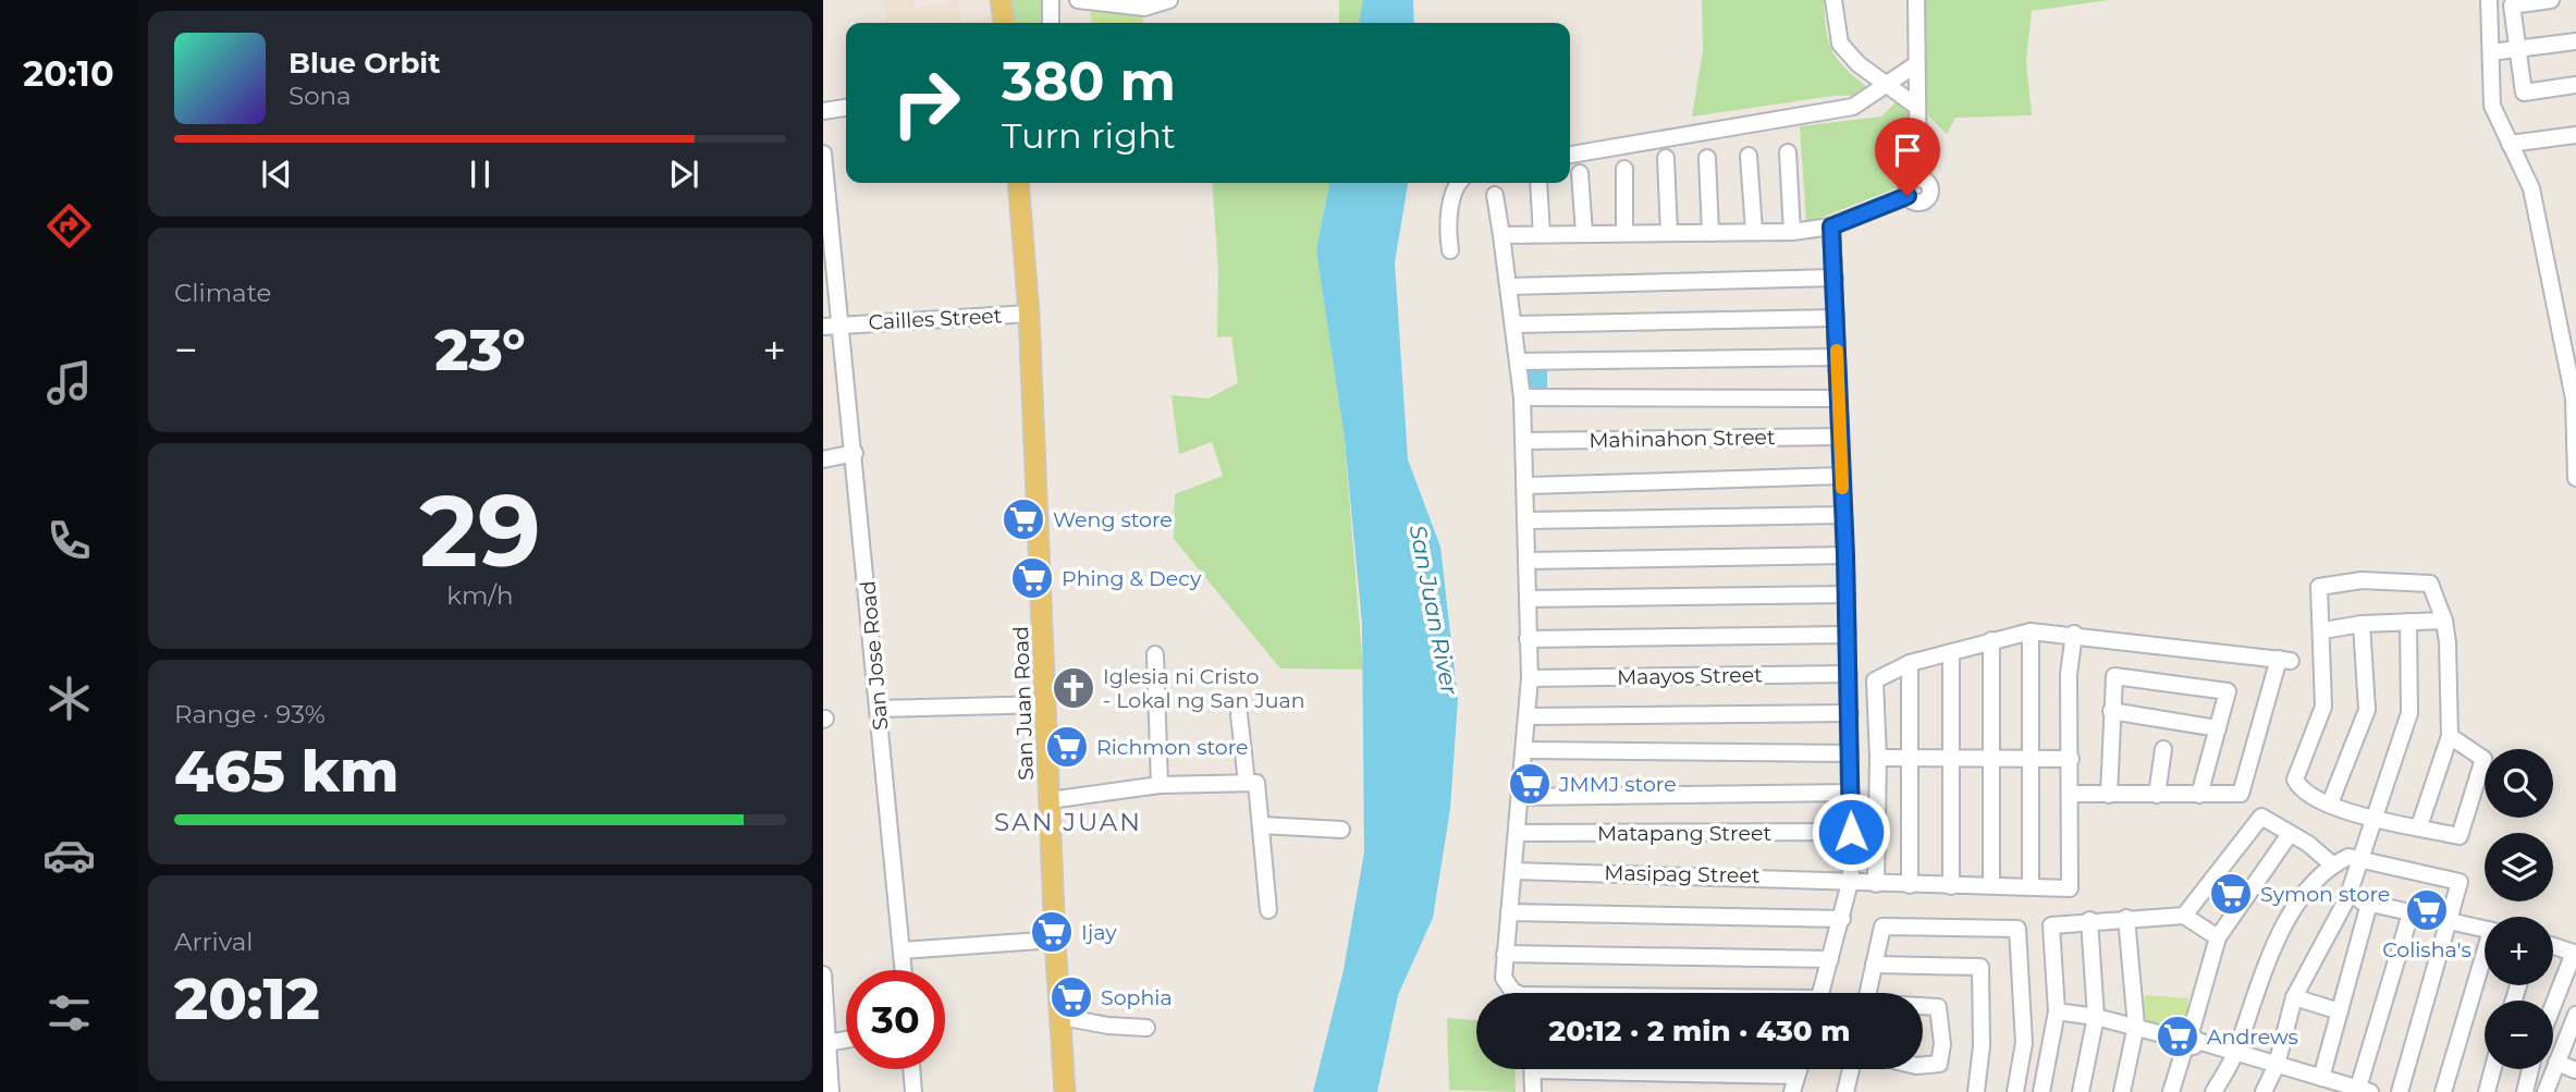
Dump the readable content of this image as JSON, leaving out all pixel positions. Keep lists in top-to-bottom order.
{
  "streets": {
    "main road": ["San Juan Road"],
    "street": [
      "Cailles Street",
      "Mahinahon Street",
      "San Jose Road",
      "Maayos Street",
      "Matapang Street",
      "Masipag Street"
    ]
  },
  "crossings": [
    ["Cailles Street", "San Jose Road"],
    ["Cailles Street", "San Juan Road"]
  ],
  "districts": ["SAN JUAN"],
  "water": ["San Juan River"],
  "places": {
    "supermarket": [
      "Weng store",
      "Phing & Decy",
      "Richmon store",
      "JMMJ store",
      "Symon store",
      "Colisha's",
      "Ijay",
      "Sophia",
      "Andrews"
    ],
    "church": ["Iglesia ni Cristo - Lokal ng San Juan"]
  },
  "page": {
    "tabs": "20:10",
    "turn": ["380 m", "Turn right"],
    "song": ["Blue Orbit", "Sona"],
    "tile": [
      "Climate",
      ["29", "km/h"],
      ["Range · 93%", "465 km"],
      ["Arrival", "20:12"]
    ],
    "heat": ["−", "23°", "+"],
    "map_buttons": ["+", "−"],
    "limit": "30",
    "trip": "20:12 · 2 min · 430 m"
  }
}
